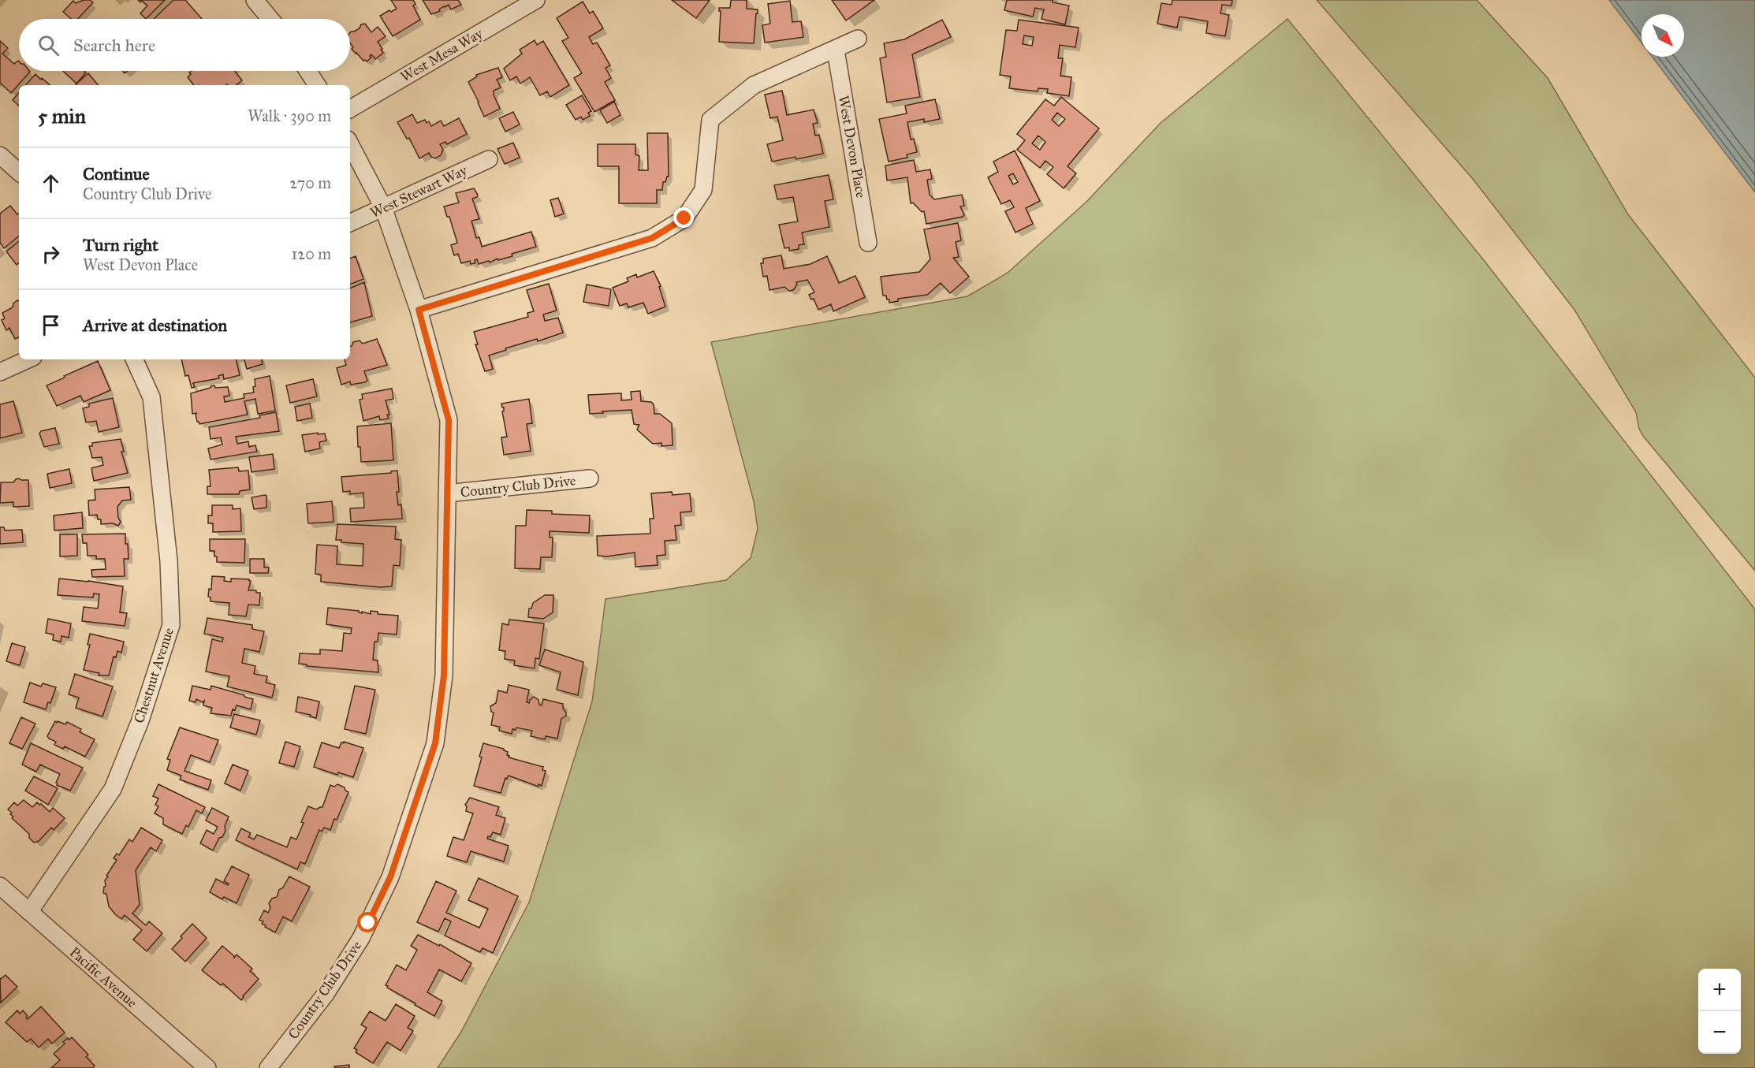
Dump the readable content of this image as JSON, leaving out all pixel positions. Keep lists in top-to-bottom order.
{
  "streets": {
    "street": [
      "West Mesa Way",
      "West Devon Place",
      "West Stewart Way",
      "Country Club Drive",
      "Chestnut Avenue",
      "Pacific Avenue"
    ]
  },
  "crossings": [
    ["West Stewart Way", "Country Club Drive"],
    ["Chestnut Avenue", "Pacific Avenue"]
  ],
  "north": "bottom right",
  "page": {
    "search": "Search here",
    "heading": ["5 min", "Walk · 390 m"],
    "list": [
      ["Continue", "Country Club Drive", "270 m"],
      ["Turn right", "West Devon Place", "120 m"],
      "Arrive at destination"
    ],
    "map_buttons": ["+", "−"]
  }
}
